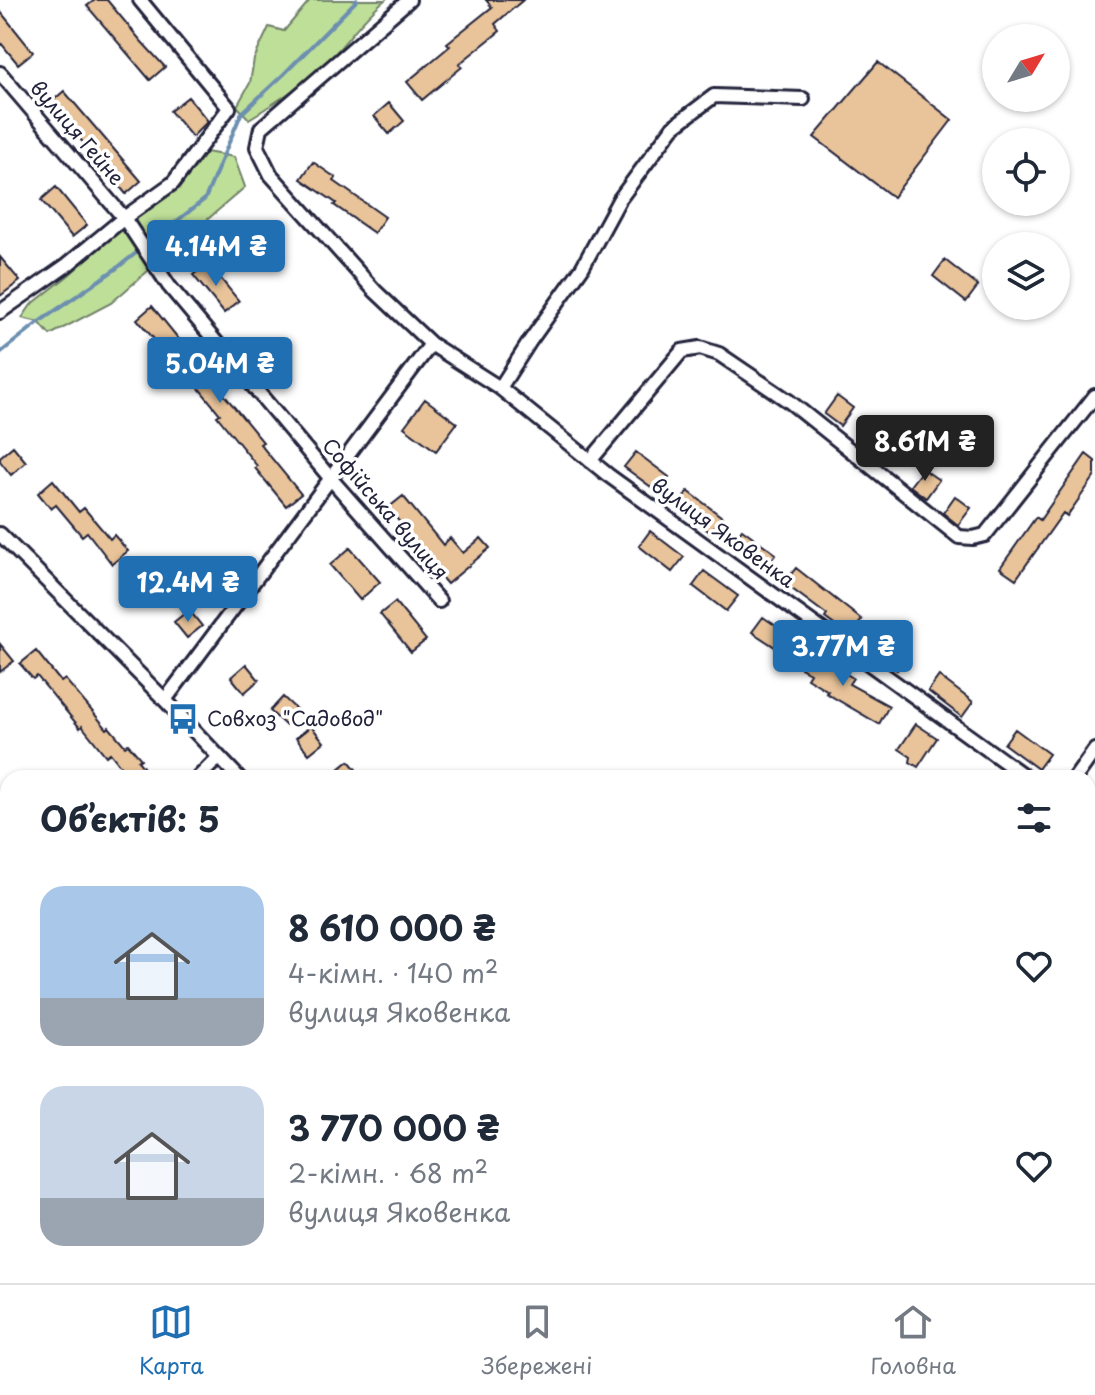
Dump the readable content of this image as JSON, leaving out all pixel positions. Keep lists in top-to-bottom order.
{
  "streets": {
    "street": ["вулиця Гейне", "Софійська вулиця", "вулиця Яковенка"]
  },
  "crossings": [
    ["вулиця Гейне", "Софійська вулиця"]
  ],
  "places": {
    "bus stop": ["Совхоз \"Садовод\""]
  },
  "north": "top right",
  "page": {
    "price": [
      "4.14M ₴",
      "5.04M ₴",
      "8.61M ₴",
      "12.4M ₴",
      "3.77M ₴"
    ],
    "heading": "Об’єктів: 5",
    "list": [
      {
        "name": "8 610 000 ₴",
        "note": "4-кімн. · 140 m² · вулиця Яковенка"
      },
      {
        "name": "3 770 000 ₴",
        "note": "2-кімн. · 68 m² · вулиця Яковенка"
      }
    ],
    "tabs": ["Карта", "Збережені", "Головна"]
  }
}
